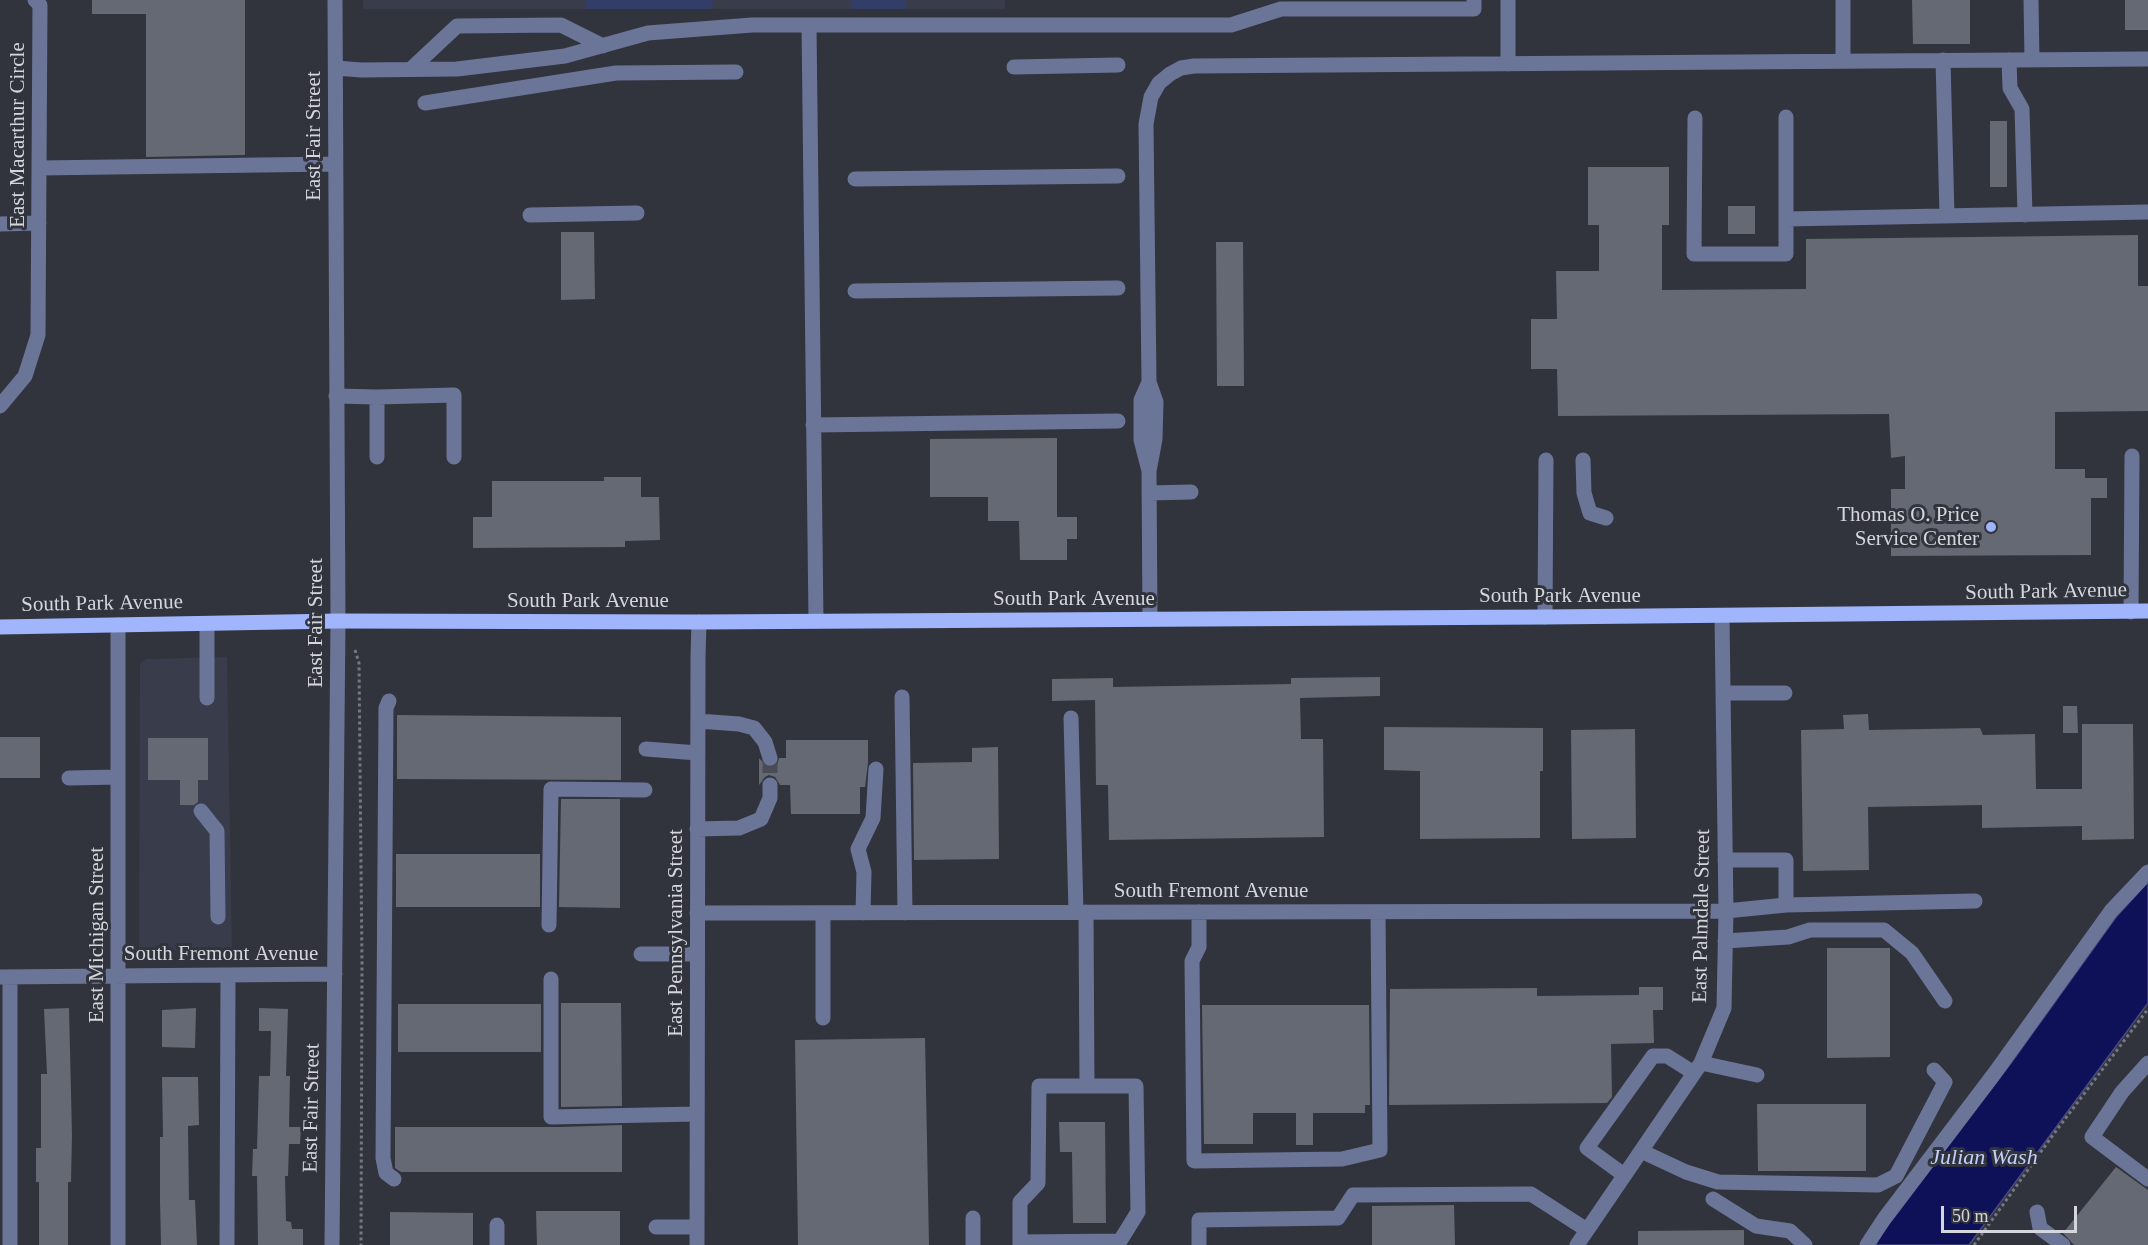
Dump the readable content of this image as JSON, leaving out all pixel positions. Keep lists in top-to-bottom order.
{
  "streets": {
    "main road": ["South Park Avenue"],
    "street": [
      "East Macarthur Circle",
      "East Fair Street",
      "South Fremont Avenue",
      "East Palmdale Street",
      "East Pennsylvania Street",
      "East Michigan Street"
    ]
  },
  "crossings": [
    ["East Fair Street", "South Park Avenue"],
    ["East Fair Street", "South Fremont Avenue"],
    ["South Park Avenue", "East Palmdale Street"],
    ["South Park Avenue", "East Pennsylvania Street"],
    ["South Park Avenue", "East Michigan Street"],
    ["South Fremont Avenue", "East Palmdale Street"],
    ["South Fremont Avenue", "East Pennsylvania Street"],
    ["South Fremont Avenue", "East Michigan Street"]
  ],
  "water": ["Julian Wash"],
  "places": ["Thomas O. Price Service Center"],
  "scale_bar": "50 m"
}
